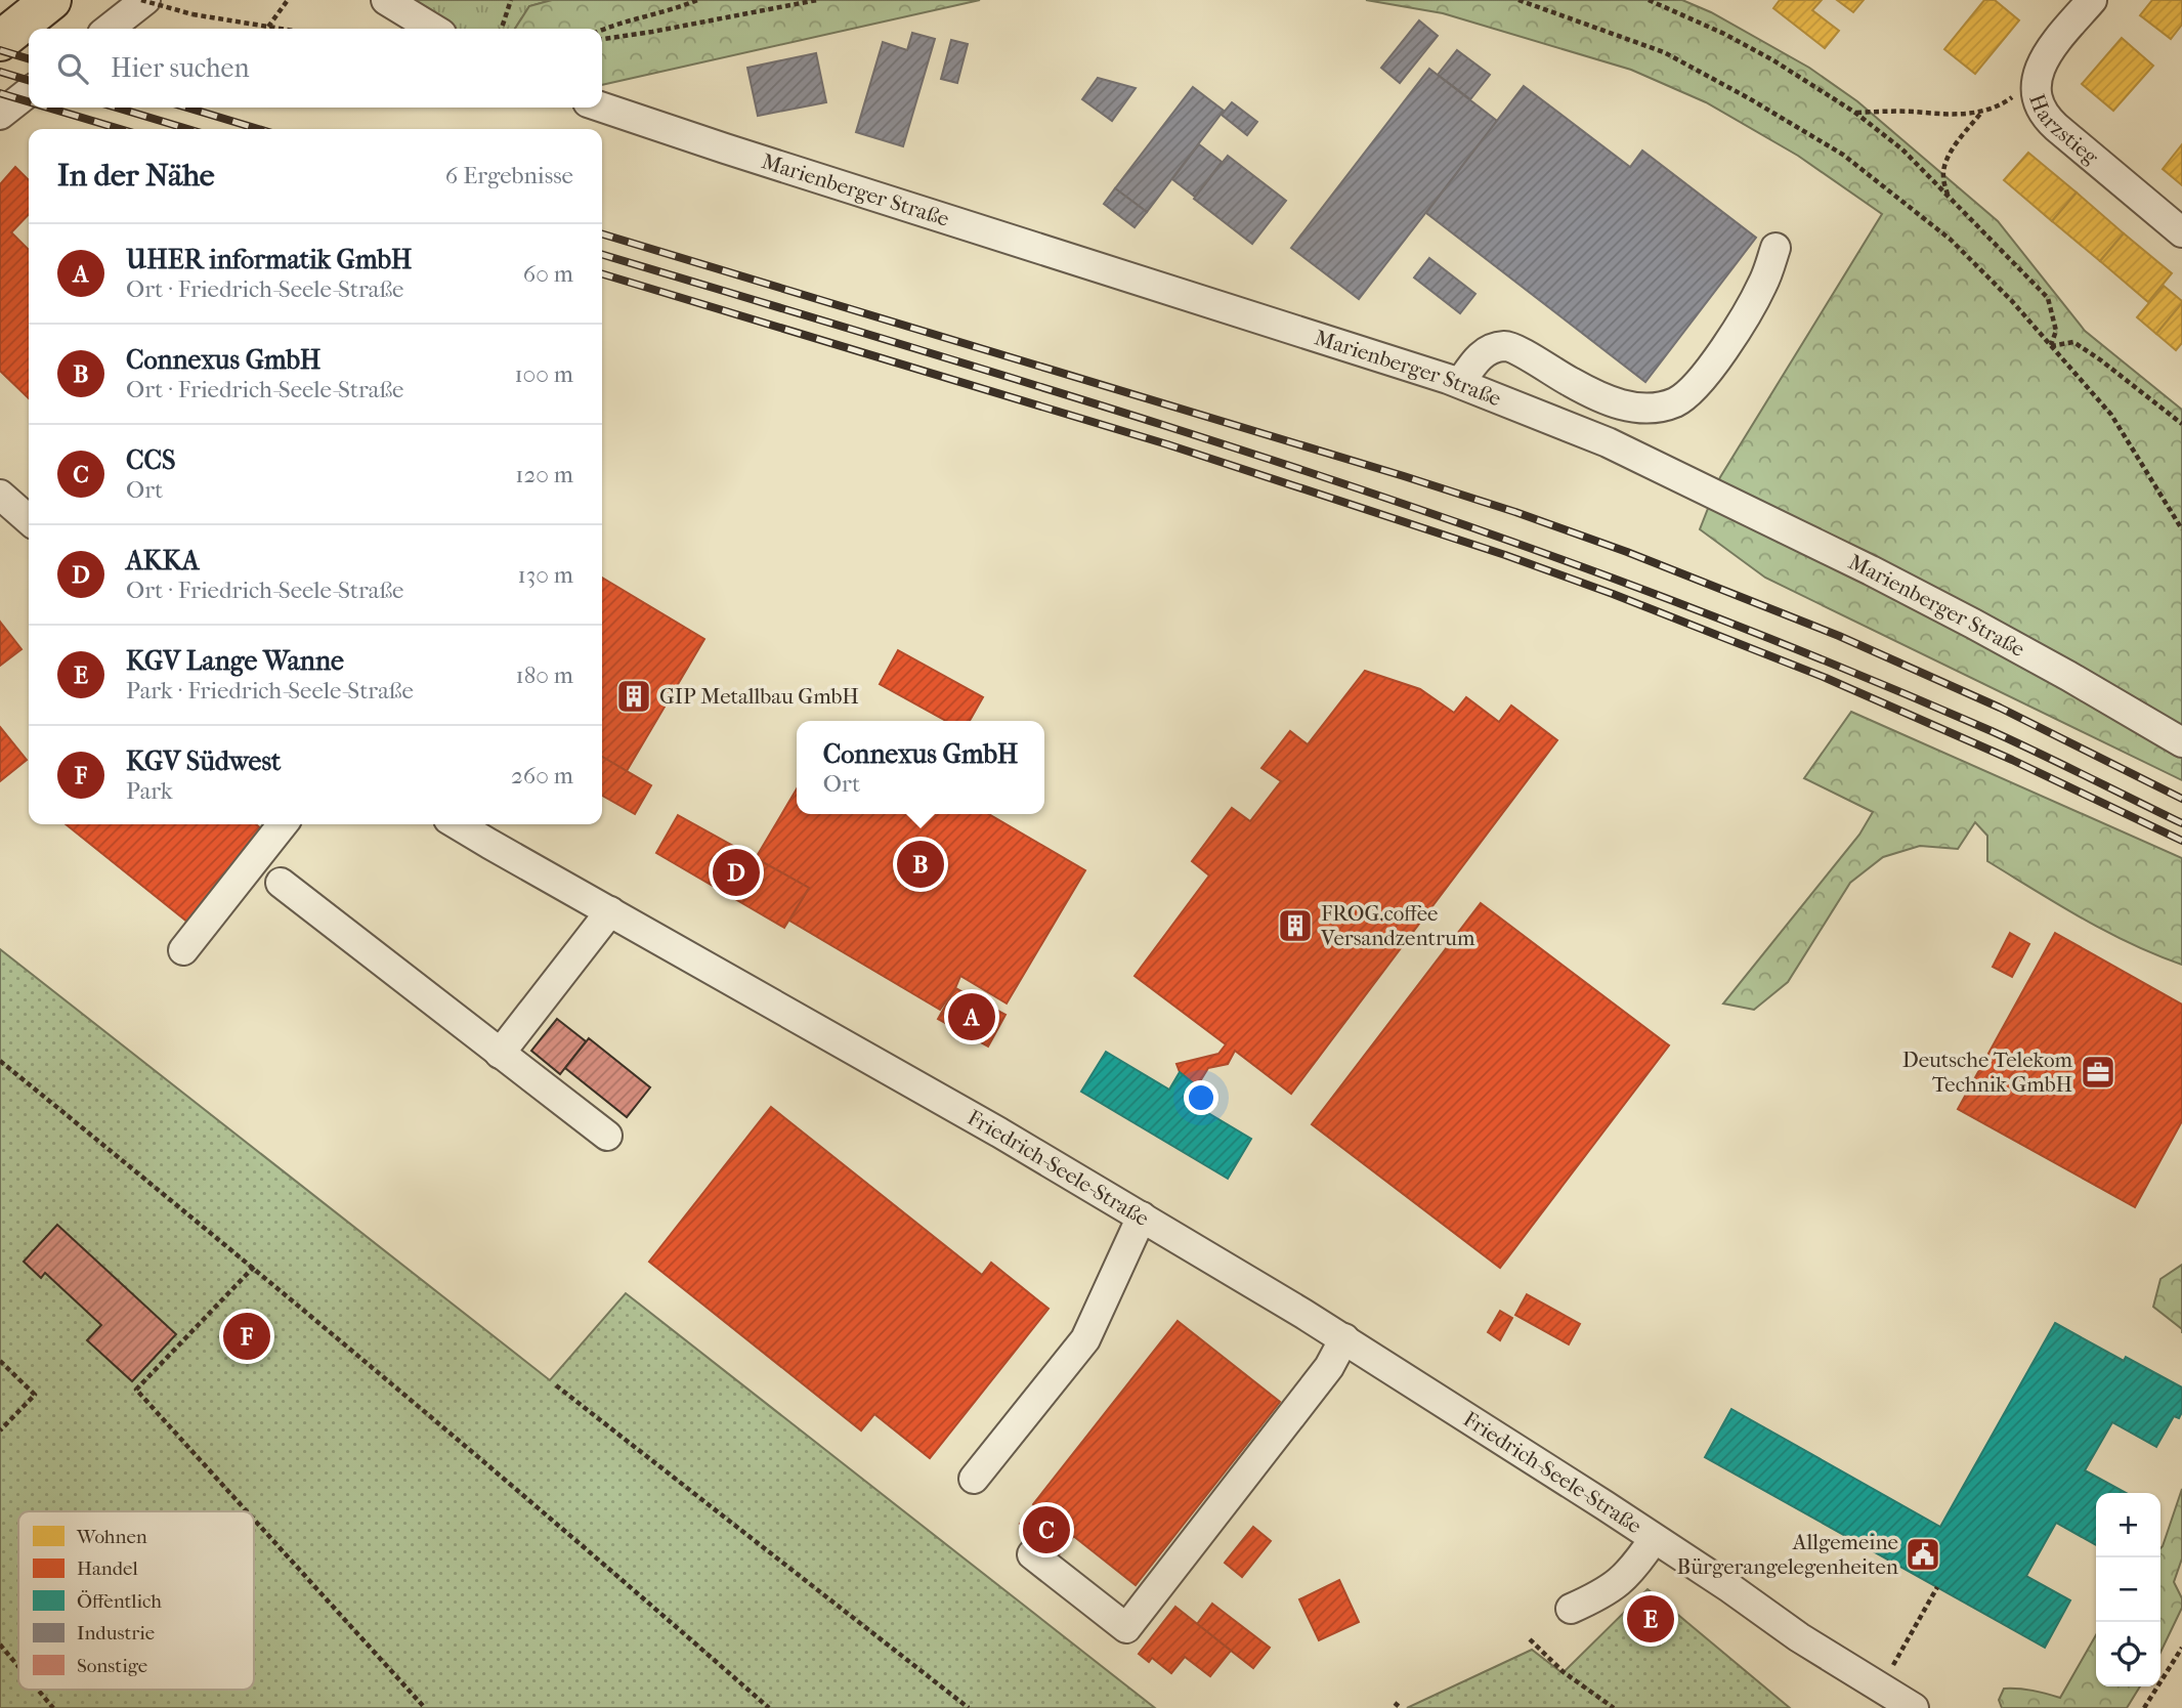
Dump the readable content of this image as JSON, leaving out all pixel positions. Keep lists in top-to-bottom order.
{
  "streets": {
    "street": ["Harzstieg", "Marienberger Straße", "Friedrich-Seele-Straße"]
  },
  "places": {
    "building": ["GIP Metallbau GmbH", "FROG.coffee Versandzentrum"],
    "office": ["Deutsche Telekom Technik GmbH"],
    "public building": ["Allgemeine Bürgerangelegenheiten"]
  },
  "legend": [
    "Wohnen",
    "Handel",
    "Öffentlich",
    "Industrie",
    "Sonstige"
  ],
  "page": {
    "search": "Hier suchen",
    "heading": ["In der Nähe", "6 Ergebnisse"],
    "list": [
      {
        "mark": "A",
        "name": "UHER informatik GmbH",
        "note": "Ort · Friedrich-Seele-Straße",
        "value": "60 m"
      },
      {
        "mark": "B",
        "name": "Connexus GmbH",
        "note": "Ort · Friedrich-Seele-Straße",
        "value": "100 m"
      },
      {
        "mark": "C",
        "name": "CCS",
        "note": "Ort",
        "value": "120 m"
      },
      {
        "mark": "D",
        "name": "AKKA",
        "note": "Ort · Friedrich-Seele-Straße",
        "value": "130 m"
      },
      {
        "mark": "E",
        "name": "KGV Lange Wanne",
        "note": "Park · Friedrich-Seele-Straße",
        "value": "180 m"
      },
      {
        "mark": "F",
        "name": "KGV Südwest",
        "note": "Park",
        "value": "260 m"
      }
    ],
    "popup": ["Connexus GmbH", "Ort"],
    "pins": [
      "B",
      "D",
      "A",
      "F",
      "C",
      "E"
    ],
    "map_buttons": ["+", "−"]
  }
}
